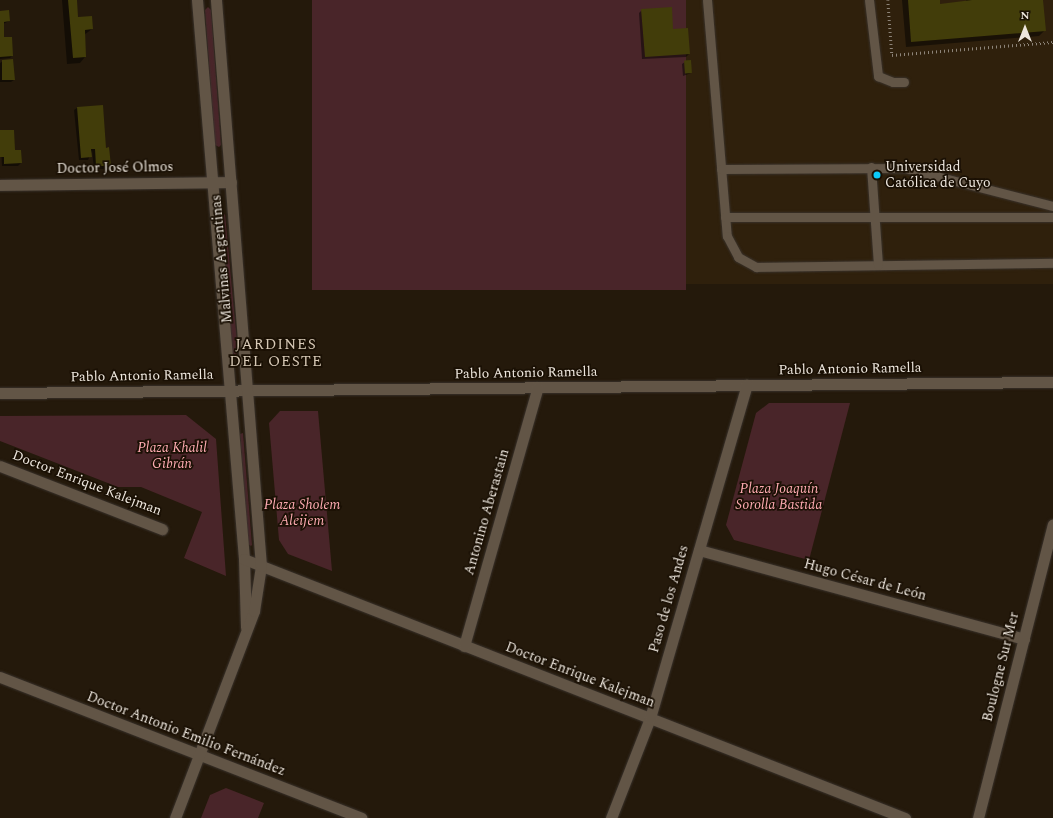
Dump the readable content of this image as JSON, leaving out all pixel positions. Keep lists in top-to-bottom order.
{
  "streets": {
    "street": [
      "Doctor José Olmos",
      "Malvinas Argentinas",
      "Pablo Antonio Ramella",
      "Doctor Enrique Kalejman",
      "Antonino Aberastain",
      "Hugo César de León",
      "Paso de los Andes",
      "Boulogne Sur Mer",
      "Doctor Antonio Emilio Fernández"
    ]
  },
  "crossings": [
    ["Doctor José Olmos", "Malvinas Argentinas"],
    ["Malvinas Argentinas", "Pablo Antonio Ramella"],
    ["Malvinas Argentinas", "Doctor Enrique Kalejman"],
    ["Malvinas Argentinas", "Doctor Antonio Emilio Fernández"],
    ["Pablo Antonio Ramella", "Antonino Aberastain"],
    ["Pablo Antonio Ramella", "Paso de los Andes"],
    ["Doctor Enrique Kalejman", "Antonino Aberastain"],
    ["Doctor Enrique Kalejman", "Paso de los Andes"],
    ["Hugo César de León", "Paso de los Andes"],
    ["Hugo César de León", "Boulogne Sur Mer"]
  ],
  "districts": ["JARDINES DEL OESTE"],
  "parks": ["Plaza Khalil Gibrán", "Plaza Joaquín Sorolla Bastida", "Plaza Sholem Aleijem"],
  "places": ["Universidad Católica de Cuyo"],
  "north": "top"
}
